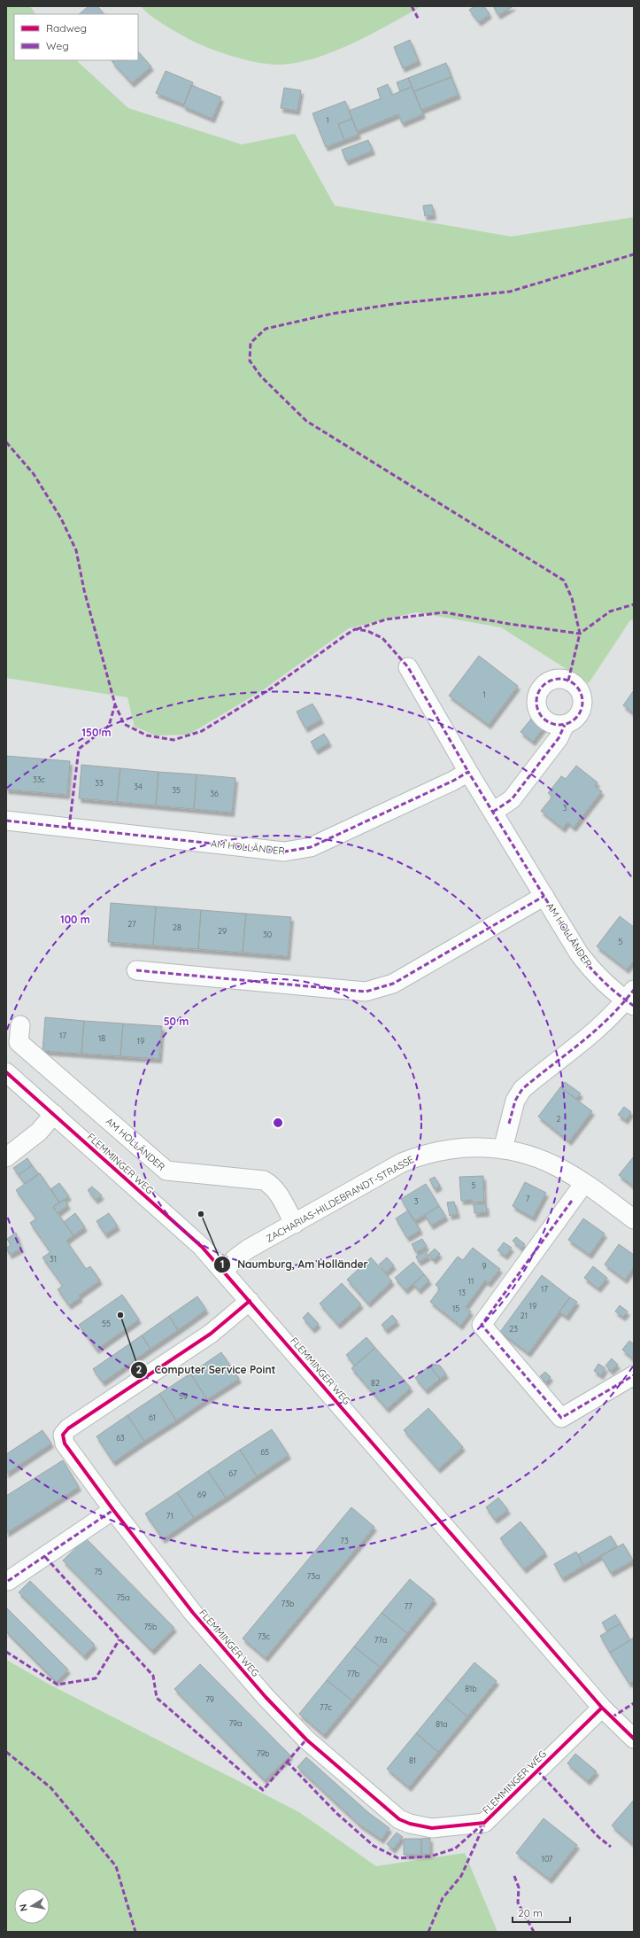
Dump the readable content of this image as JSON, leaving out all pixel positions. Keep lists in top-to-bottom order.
{
  "streets": {
    "street": ["AM HOLLÄNDER", "FLEMMINGER WEG", "ZACHARIAS-HILDEBRANDT-STRASSE"]
  },
  "crossings": [
    ["AM HOLLÄNDER", "ZACHARIAS-HILDEBRANDT-STRASSE"],
    ["FLEMMINGER WEG", "ZACHARIAS-HILDEBRANDT-STRASSE"]
  ],
  "places": ["Naumburg, Am Holländer", "Computer Service Point"],
  "house_numbers": [
    "1",
    "1",
    "33c",
    "33",
    "34",
    "35",
    "36",
    "3",
    "27",
    "28",
    "29",
    "30",
    "5",
    "17",
    "18",
    "19",
    "2",
    "5",
    "7",
    "3",
    "31",
    "9",
    "11",
    "17",
    "13",
    "19",
    "15",
    "21",
    "55",
    "23",
    "82",
    "59",
    "61",
    "63",
    "65",
    "67",
    "69",
    "71",
    "73",
    "75",
    "73a",
    "75a",
    "73b",
    "77",
    "75b",
    "73c",
    "77a",
    "77b",
    "81b",
    "79",
    "77c",
    "79a",
    "81a",
    "79b",
    "81",
    "107"
  ],
  "legend": ["Radweg", "Weg"],
  "scale_bar": "20 m",
  "north": "left",
  "rings": ["150 m", "100 m", "50 m"]
}
